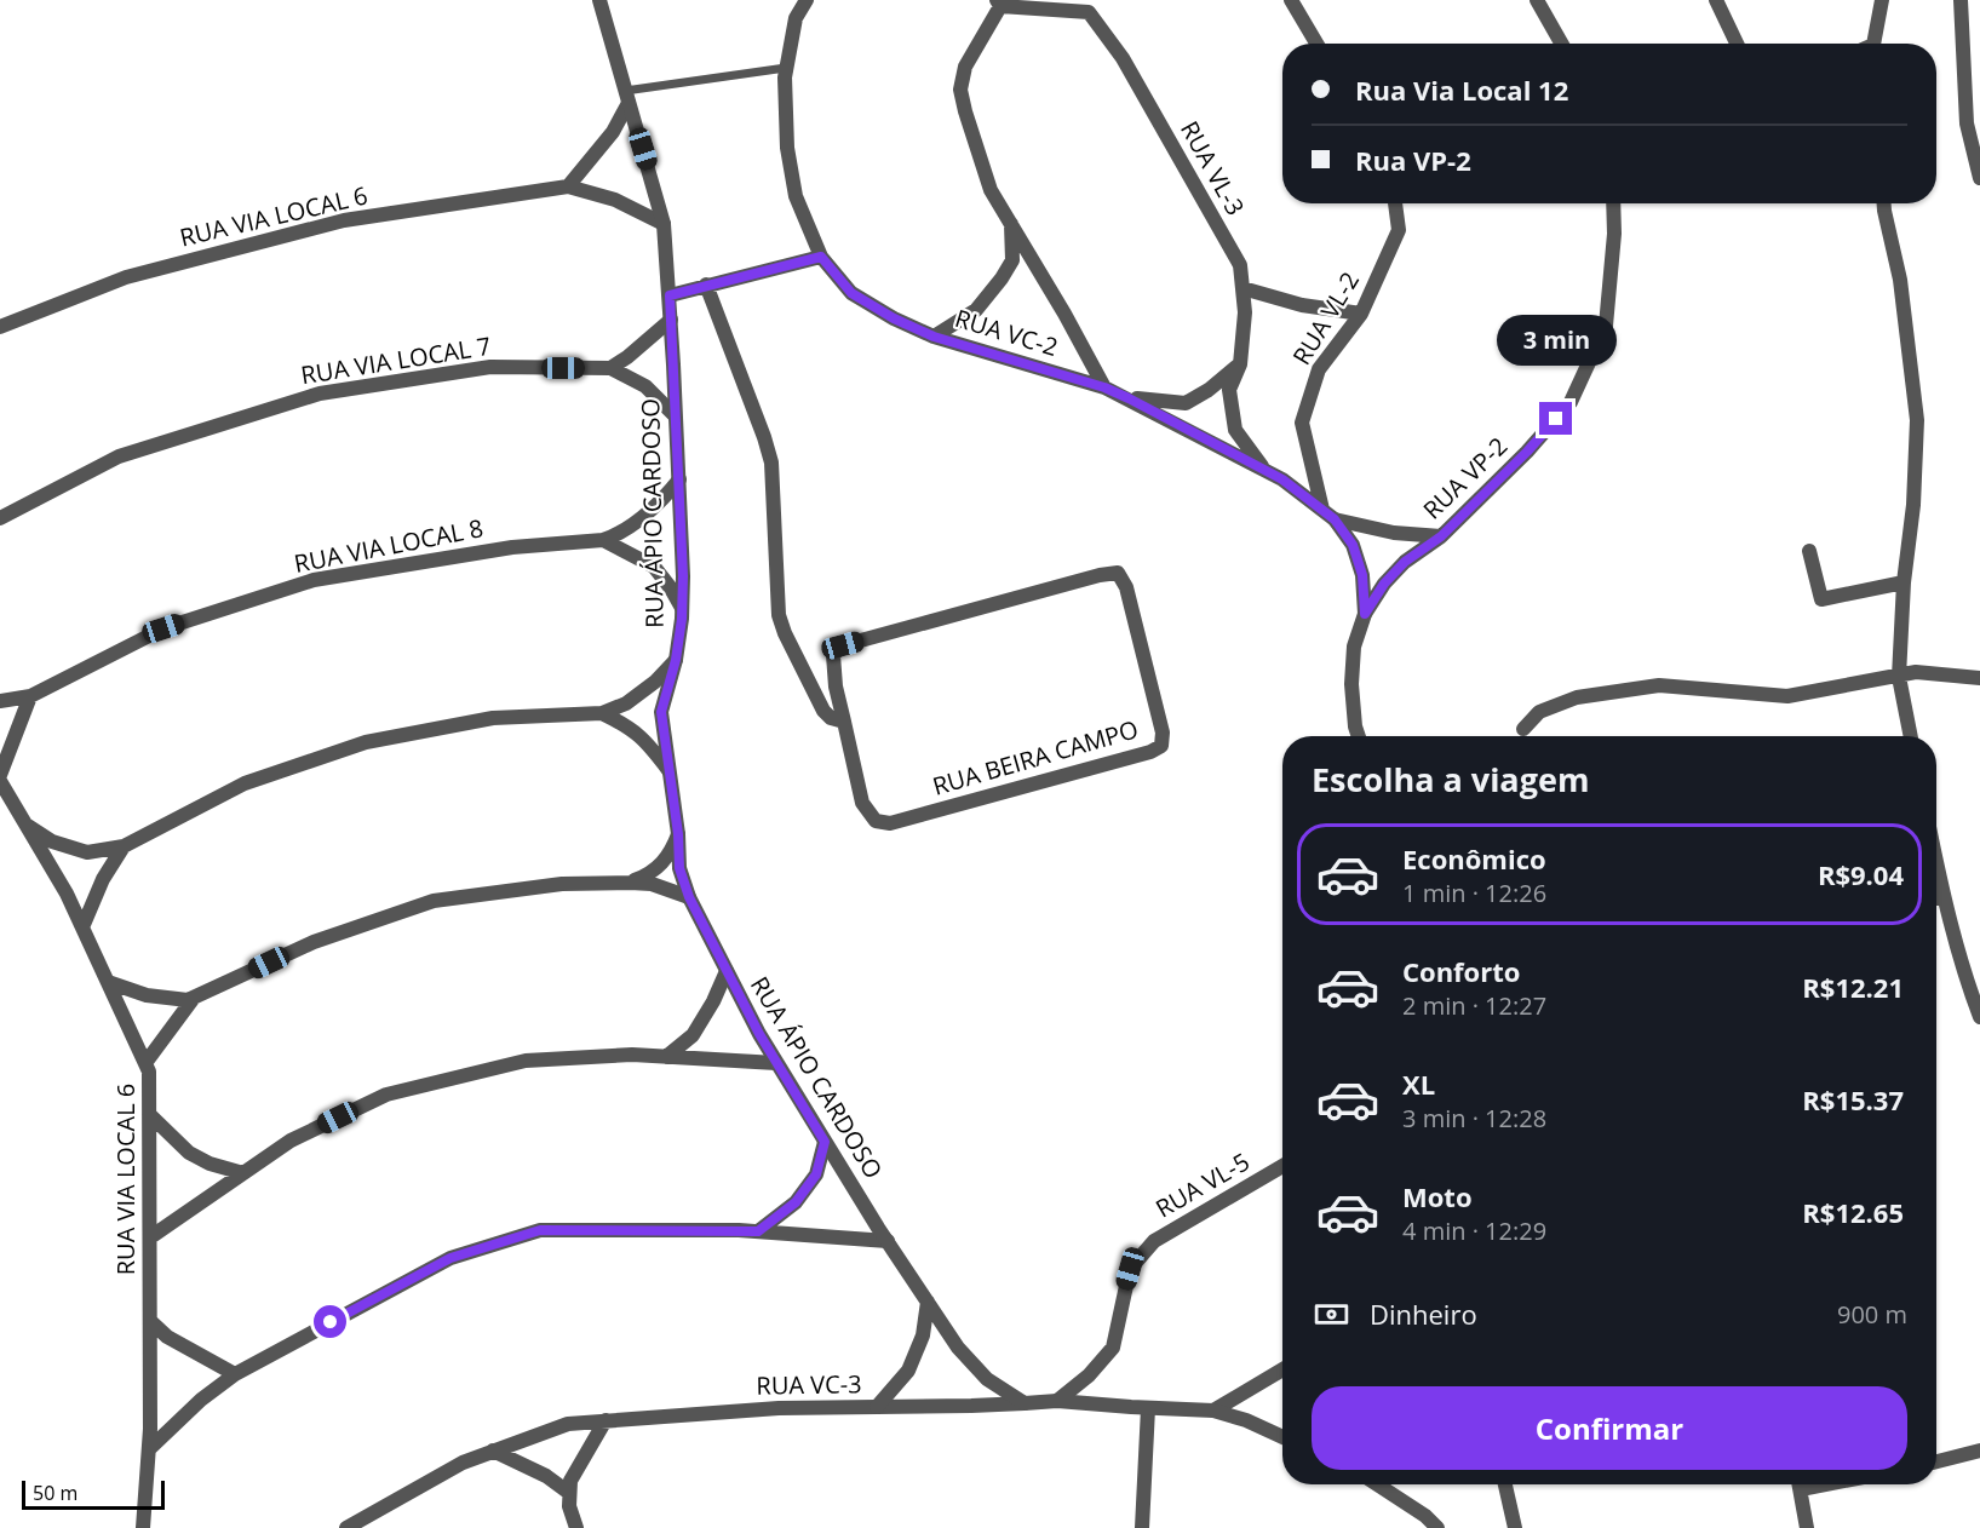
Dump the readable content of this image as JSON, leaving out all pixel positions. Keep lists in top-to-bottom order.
{
  "streets": {
    "street": [
      "RUA VL-3",
      "RUA VIA LOCAL 6",
      "RUA VL-2",
      "RUA VC-2",
      "RUA VIA LOCAL 7",
      "RUA VP-2",
      "RUA ÁPIO CARDOSO",
      "RUA VIA LOCAL 8",
      "RUA BEIRA CAMPO",
      "RUA VL-5",
      "RUA VC-3"
    ]
  },
  "crossings": [
    ["RUA VL-3", "RUA VC-2"],
    ["RUA VIA LOCAL 6", "RUA ÁPIO CARDOSO"],
    ["RUA VL-2", "RUA VC-2"],
    ["RUA VC-2", "RUA VP-2"],
    ["RUA VIA LOCAL 7", "RUA ÁPIO CARDOSO"],
    ["RUA ÁPIO CARDOSO", "RUA VIA LOCAL 8"],
    ["RUA ÁPIO CARDOSO", "RUA VC-3"],
    ["RUA VL-5", "RUA VC-3"]
  ],
  "scale_bar": "50 m",
  "page": {
    "banner": ["Rua Via Local 12", "Rua VP-2"],
    "bubble": "3 min",
    "heading": "Escolha a viagem",
    "list": [
      {
        "name": "Econômico",
        "note": "1 min · 12:26",
        "value": "R$9.04"
      },
      {
        "name": "Conforto",
        "note": "2 min · 12:27",
        "value": "R$12.21"
      },
      {
        "name": "XL",
        "note": "3 min · 12:28",
        "value": "R$15.37"
      },
      {
        "name": "Moto",
        "note": "4 min · 12:29",
        "value": "R$12.65"
      }
    ],
    "pay": ["Dinheiro", "900 m"],
    "buttons": "Confirmar",
    "scale": "50 m"
  }
}
